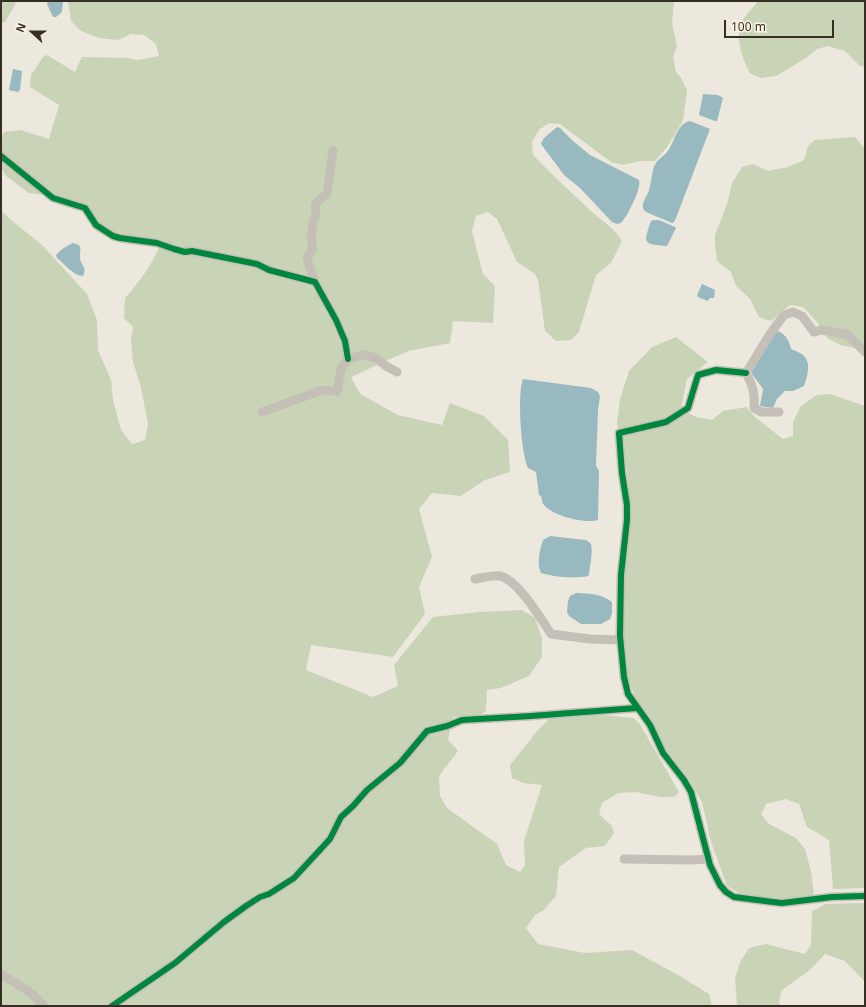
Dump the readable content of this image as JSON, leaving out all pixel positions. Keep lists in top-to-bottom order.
{
  "scale_bar": "100 m",
  "north": "left"
}
